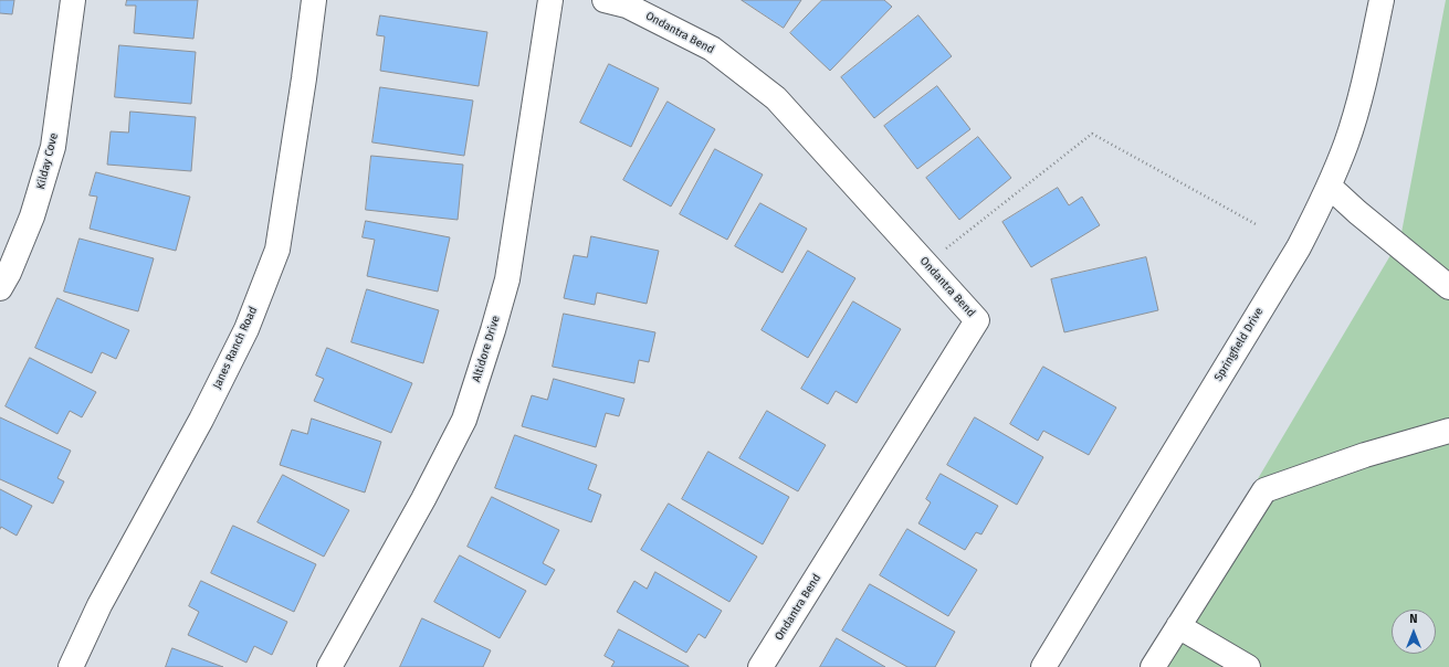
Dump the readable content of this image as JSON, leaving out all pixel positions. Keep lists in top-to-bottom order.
{
  "streets": {
    "street": [
      "Ondantra Bend",
      "Kilday Cove",
      "Springfield Drive",
      "Janes Ranch Road",
      "Altidore Drive"
    ]
  },
  "north": "top"
}
